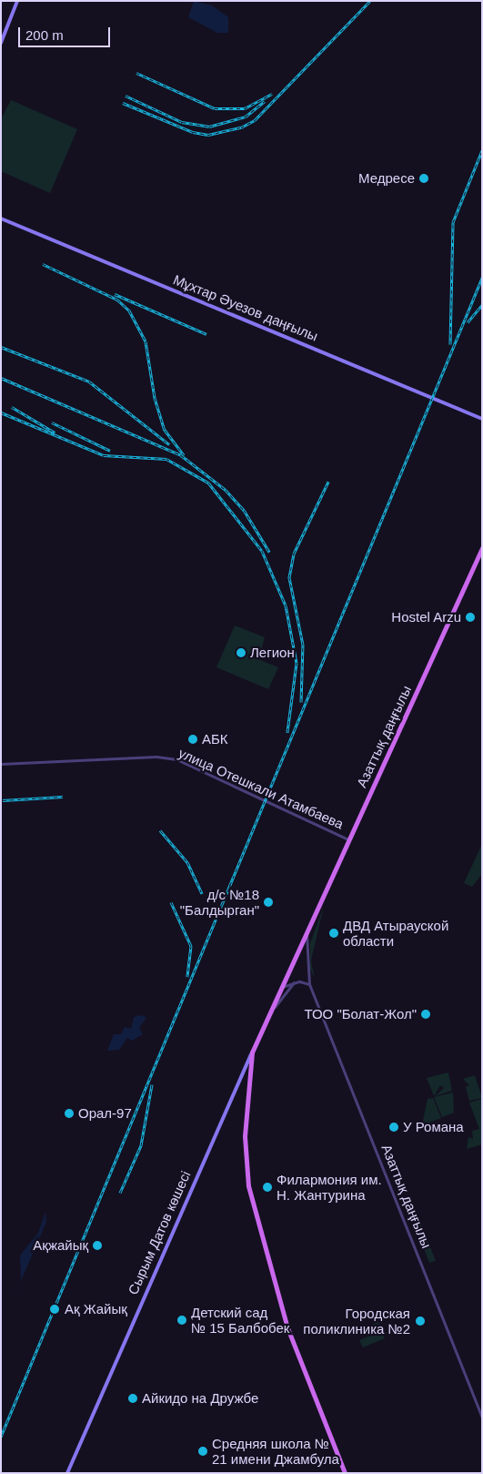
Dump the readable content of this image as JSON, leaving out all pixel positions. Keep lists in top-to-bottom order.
{
  "streets": {
    "main road": ["Мұхтар Әуезов даңғылы", "Азаттық даңғылы", "Сырым Датов көшесі"],
    "street": ["улица Отешкали Атамбаева"]
  },
  "crossings": [
    ["Азаттық даңғылы", "улица Отешкали Атамбаева"],
    ["Азаттық даңғылы", "Сырым Датов көшесі"]
  ],
  "places": [
    "Медресе",
    "Hostel Arzu",
    "Легион",
    "АБК",
    "д/с №18 \"Балдырган\"",
    "ДВД Атырауской области",
    "ТОО \"Болат-Жол\"",
    "Орал-97",
    "У Романа",
    "Филармония им. Н. Жантурина",
    "Ақжайық",
    "Ақ Жайық",
    "Детский сад № 15 Балбобек",
    "Городская поликлиника №2",
    "Айкидо на Дружбе",
    "Средняя школа № 21 имени Джамбула"
  ],
  "scale_bar": "200 m"
}
